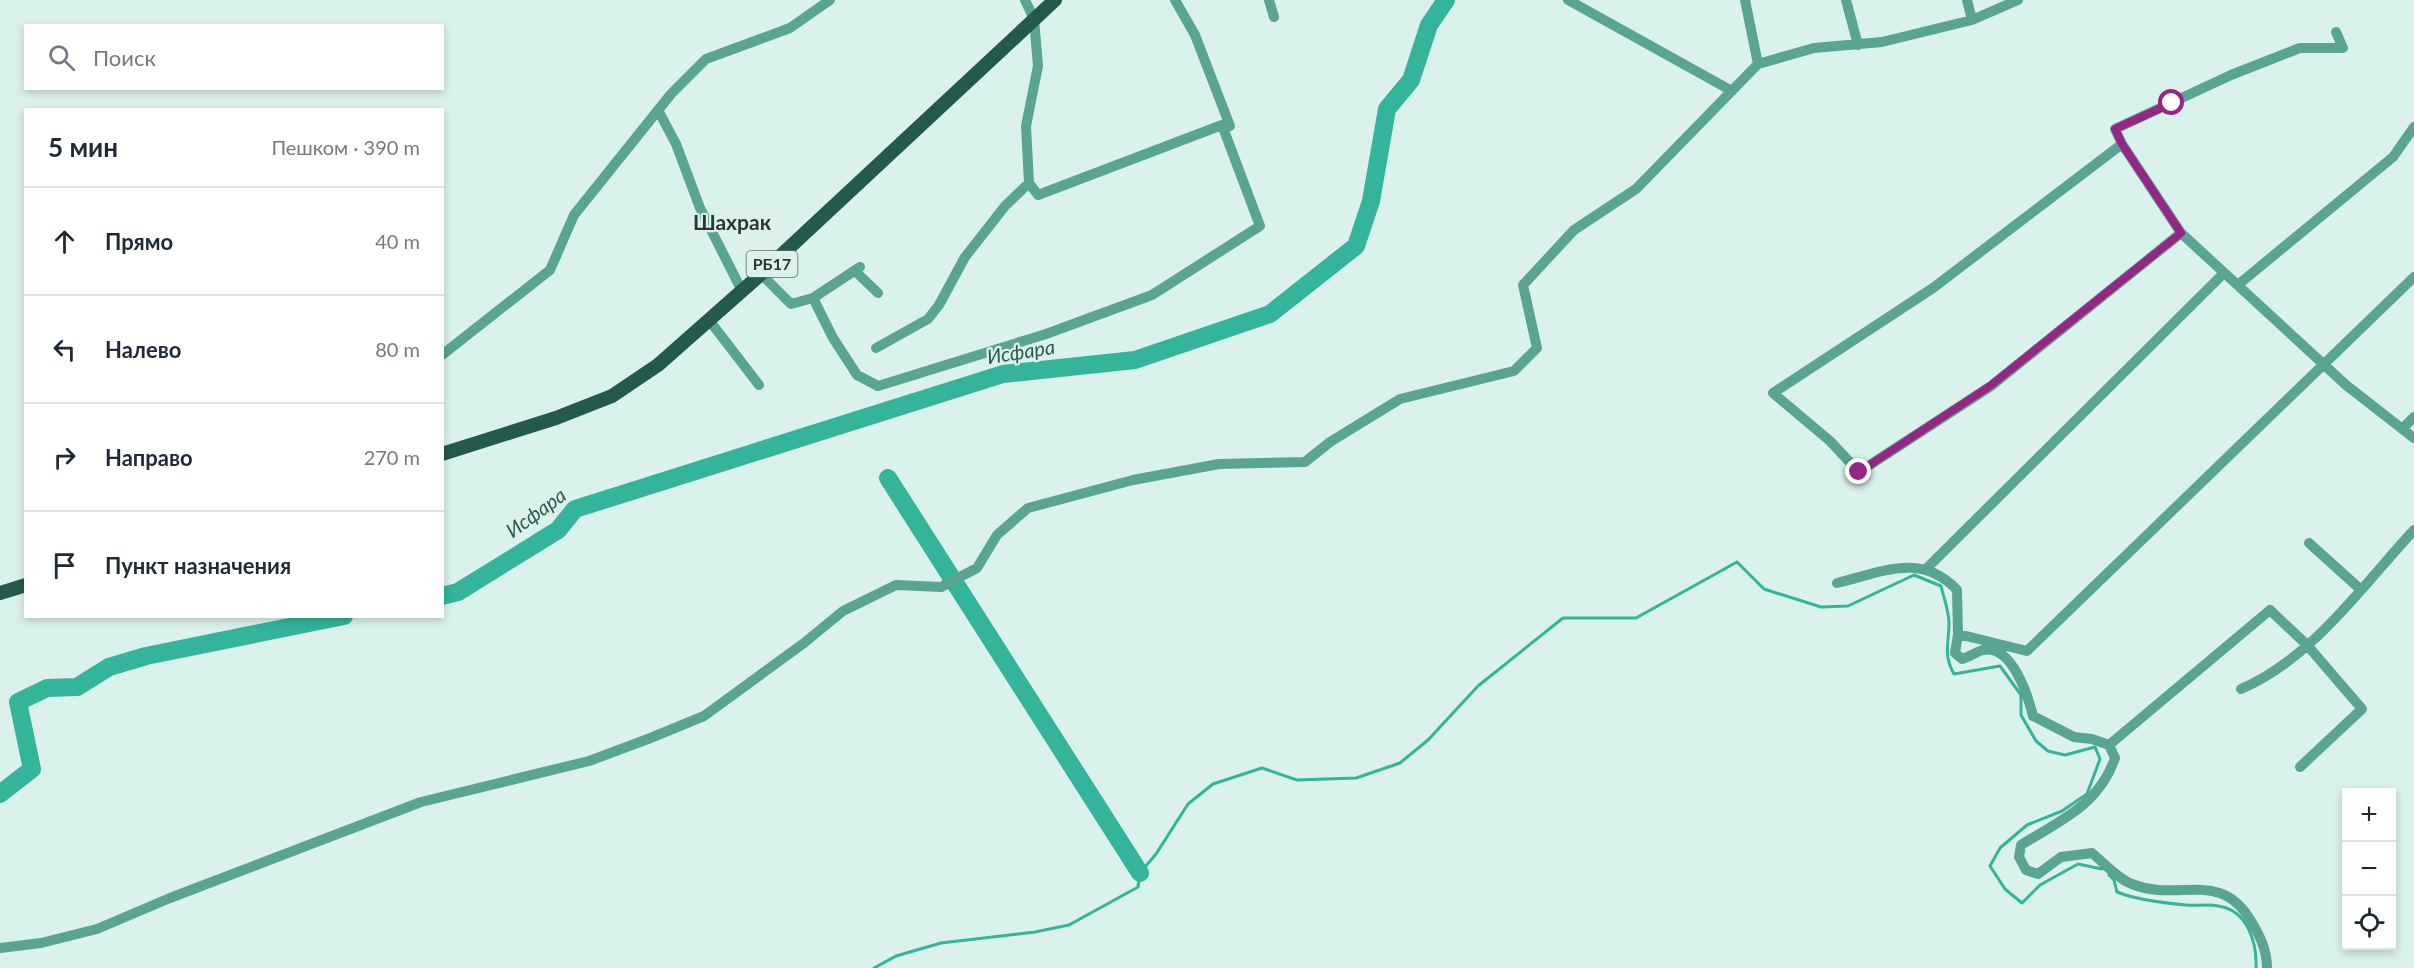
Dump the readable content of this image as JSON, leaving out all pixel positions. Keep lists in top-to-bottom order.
{
  "streets": {
    "main road": ["РБ17"]
  },
  "districts": ["Шахрак"],
  "water": ["Исфара"],
  "page": {
    "search": "Поиск",
    "heading": ["5 мин", "Пешком · 390 m"],
    "list": [
      ["Прямо", "40 m"],
      ["Налево", "80 m"],
      ["Направо", "270 m"],
      "Пункт назначения"
    ],
    "map_buttons": ["+", "−"]
  }
}
